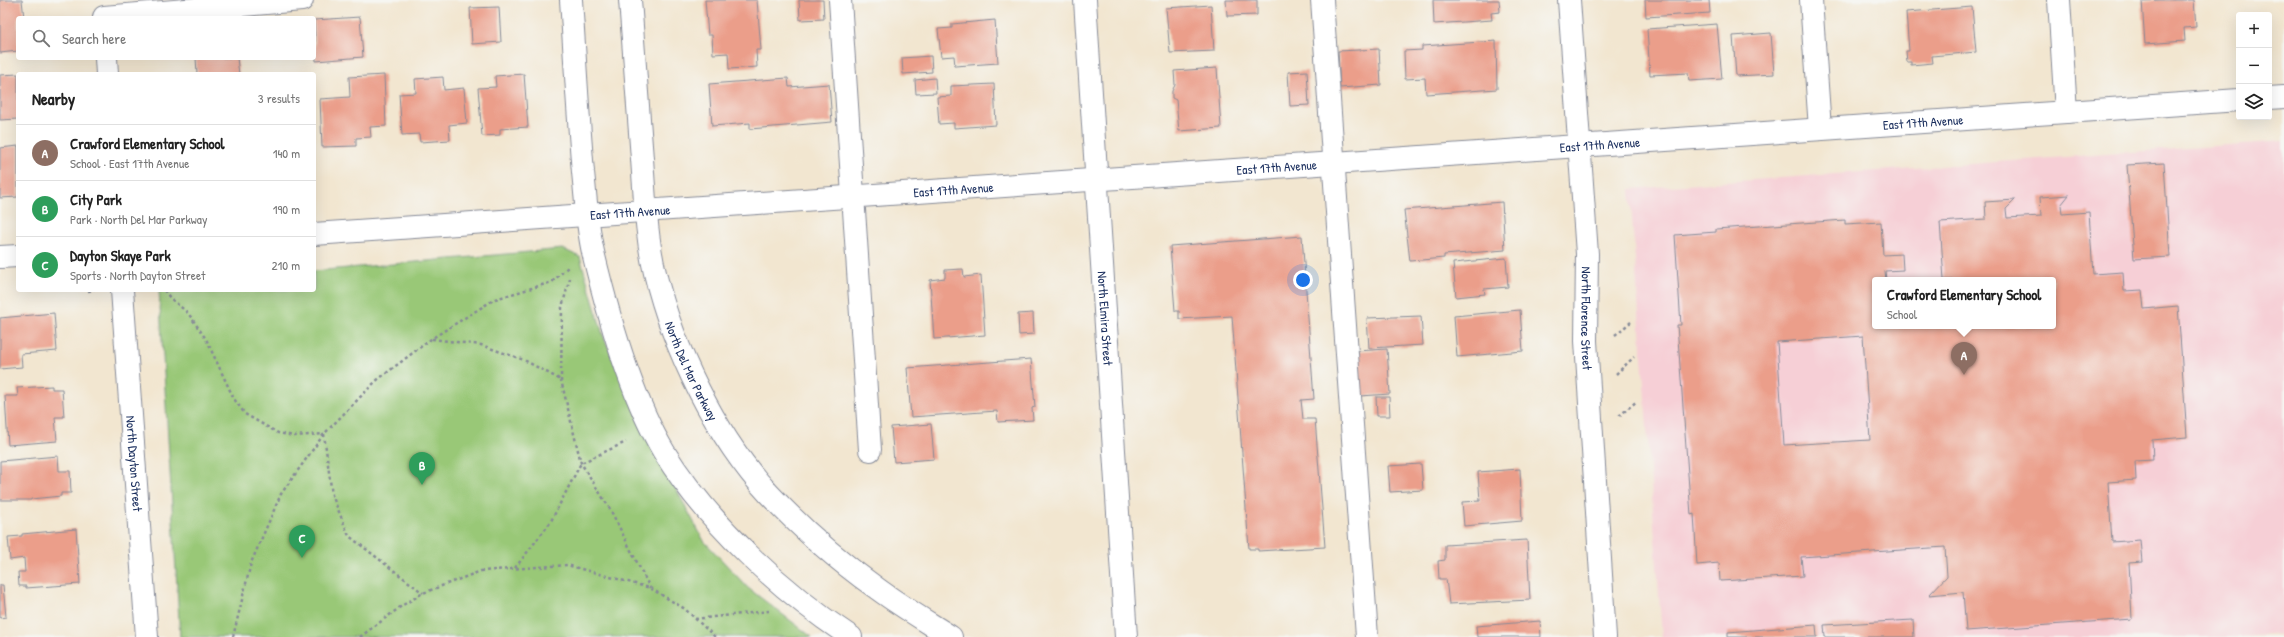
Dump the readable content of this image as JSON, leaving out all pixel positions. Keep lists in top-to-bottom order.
{
  "streets": {
    "street": [
      "East 17th Avenue",
      "North Elmira Street",
      "North Florence Street",
      "North Del Mar Parkway",
      "North Dayton Street"
    ]
  },
  "crossings": [
    ["East 17th Avenue", "North Elmira Street"],
    ["East 17th Avenue", "North Florence Street"],
    ["East 17th Avenue", "North Del Mar Parkway"]
  ],
  "page": {
    "map_buttons": ["+", "−"],
    "search": "Search here",
    "heading": ["Nearby", "3 results"],
    "list": [
      {
        "mark": "A",
        "name": "Crawford Elementary School",
        "note": "School · East 17th Avenue",
        "value": "140 m"
      },
      {
        "mark": "B",
        "name": "City Park",
        "note": "Park · North Del Mar Parkway",
        "value": "190 m"
      },
      {
        "mark": "C",
        "name": "Dayton Skaye Park",
        "note": "Sports · North Dayton Street",
        "value": "210 m"
      }
    ],
    "popup": ["Crawford Elementary School", "School"],
    "pins": ["A", "B", "C"]
  }
}
